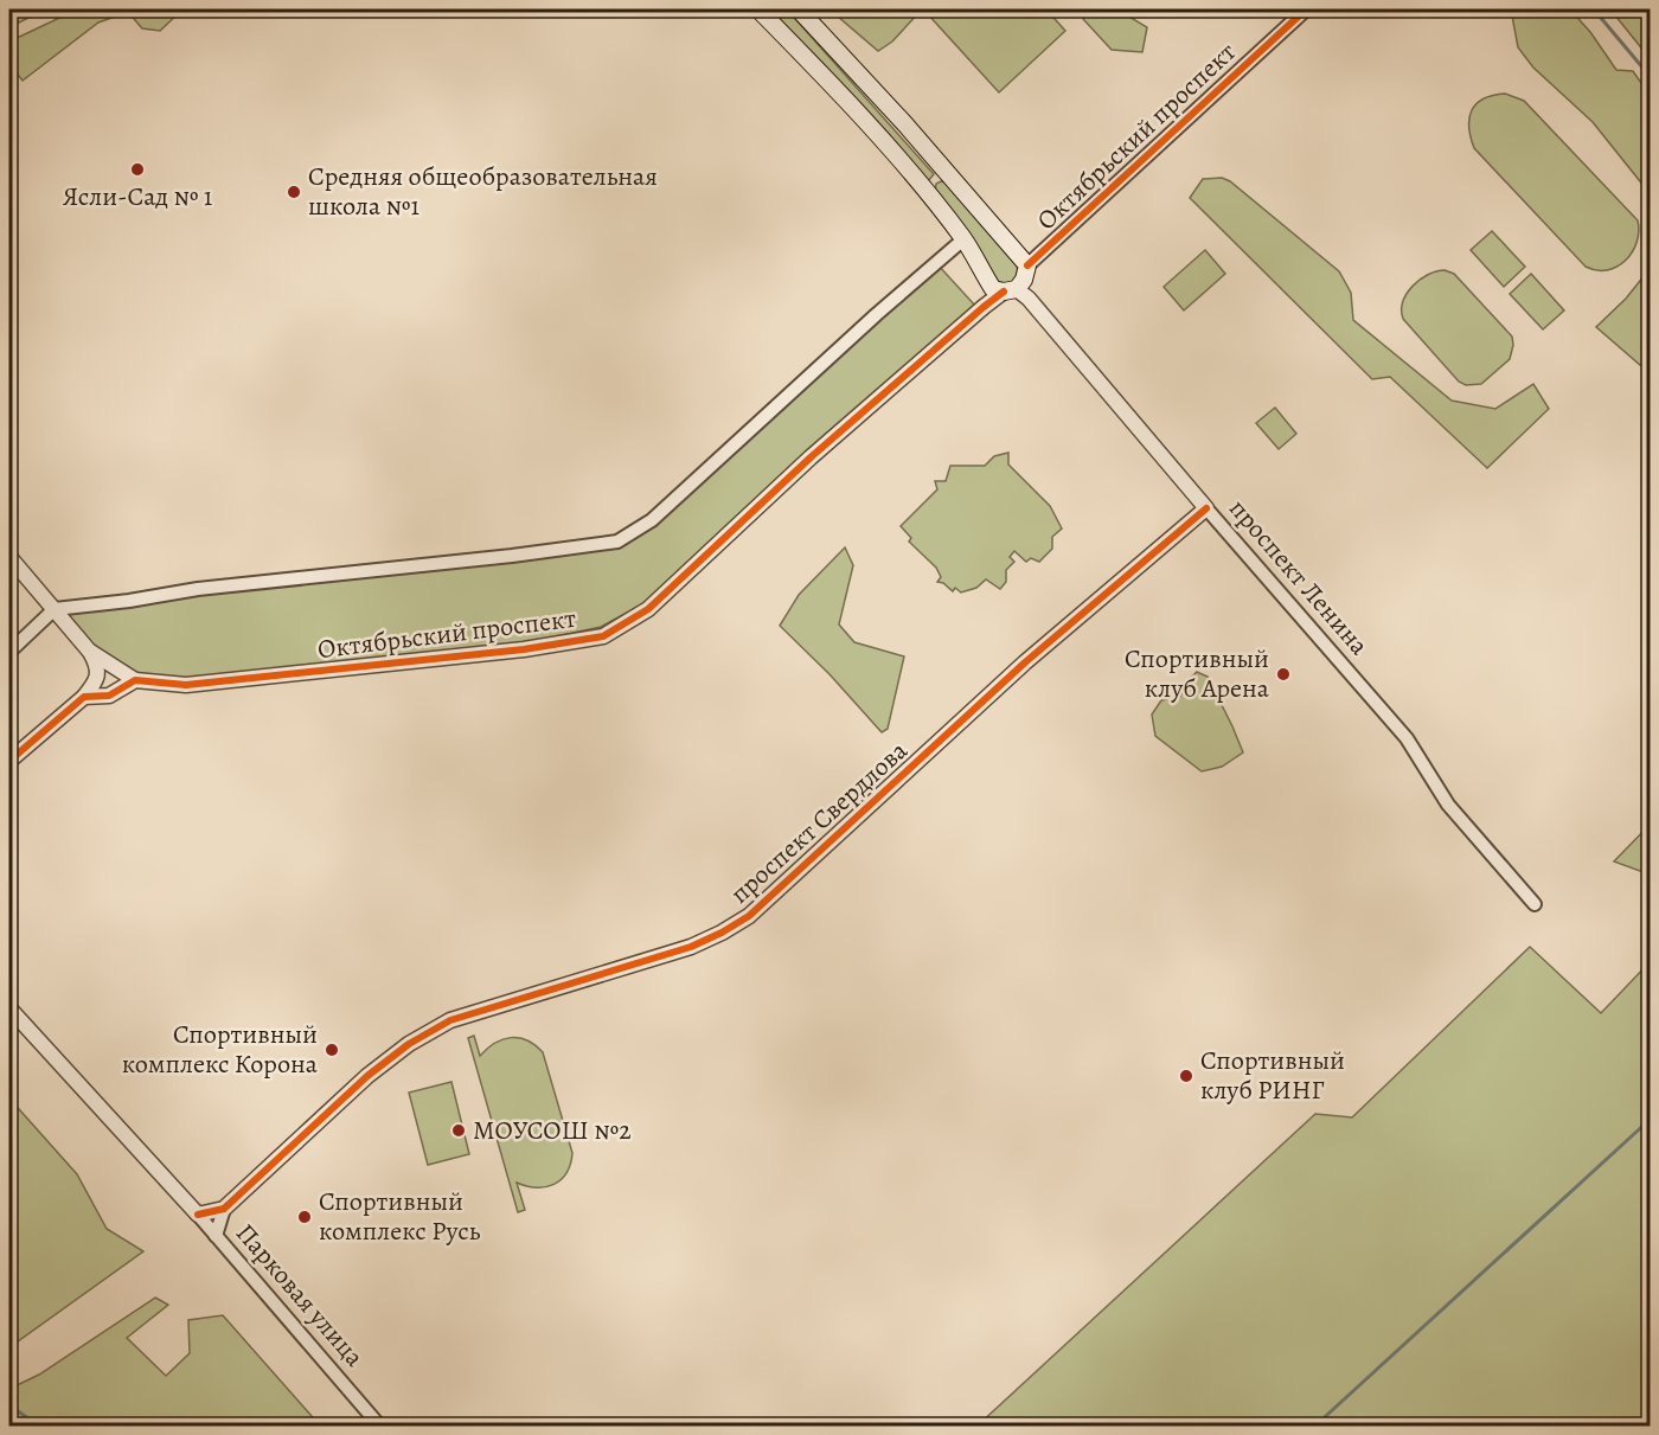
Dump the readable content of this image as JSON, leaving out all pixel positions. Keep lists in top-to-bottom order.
{
  "streets": {
    "main road": ["проспект Ленина"],
    "street": ["Октябрьский проспект", "проспект Свердлова", "Парковая улица"]
  },
  "crossings": [
    ["Октябрьский проспект", "проспект Ленина"],
    ["проспект Ленина", "проспект Свердлова"],
    ["проспект Свердлова", "Парковая улица"]
  ],
  "places": [
    "Ясли-Сад № 1",
    "Средняя общеобразовательная школа №1",
    "Спортивный клуб Арена",
    "Спортивный комплекс Корона",
    "Спортивный клуб РИНГ",
    "МОУСОШ №2",
    "Спортивный комплекс Русь"
  ]
}
